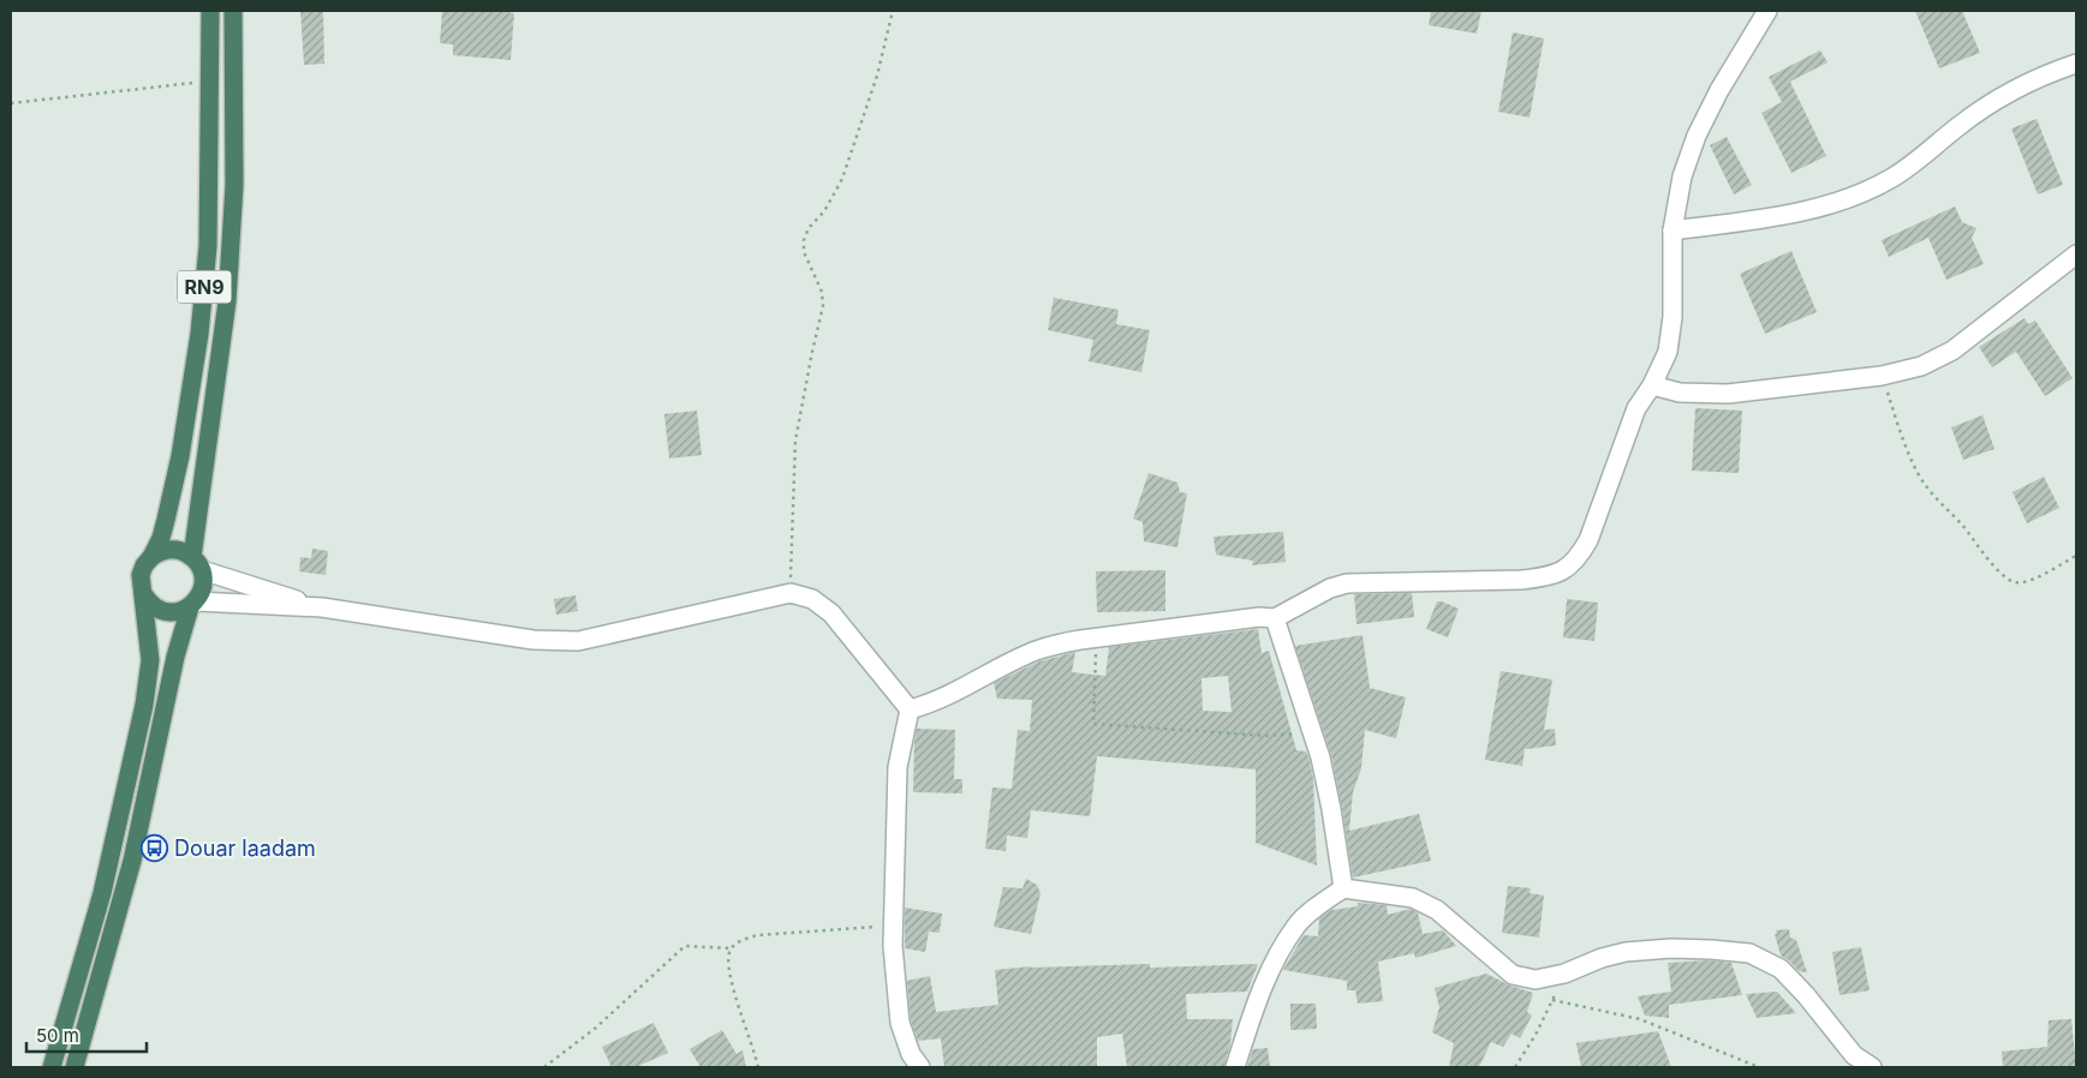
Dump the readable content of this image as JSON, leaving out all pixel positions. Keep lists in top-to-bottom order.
{
  "streets": {
    "highway": ["RN9"]
  },
  "places": {
    "bus stop": ["Douar laadam"]
  },
  "scale_bar": "50 m"
}
